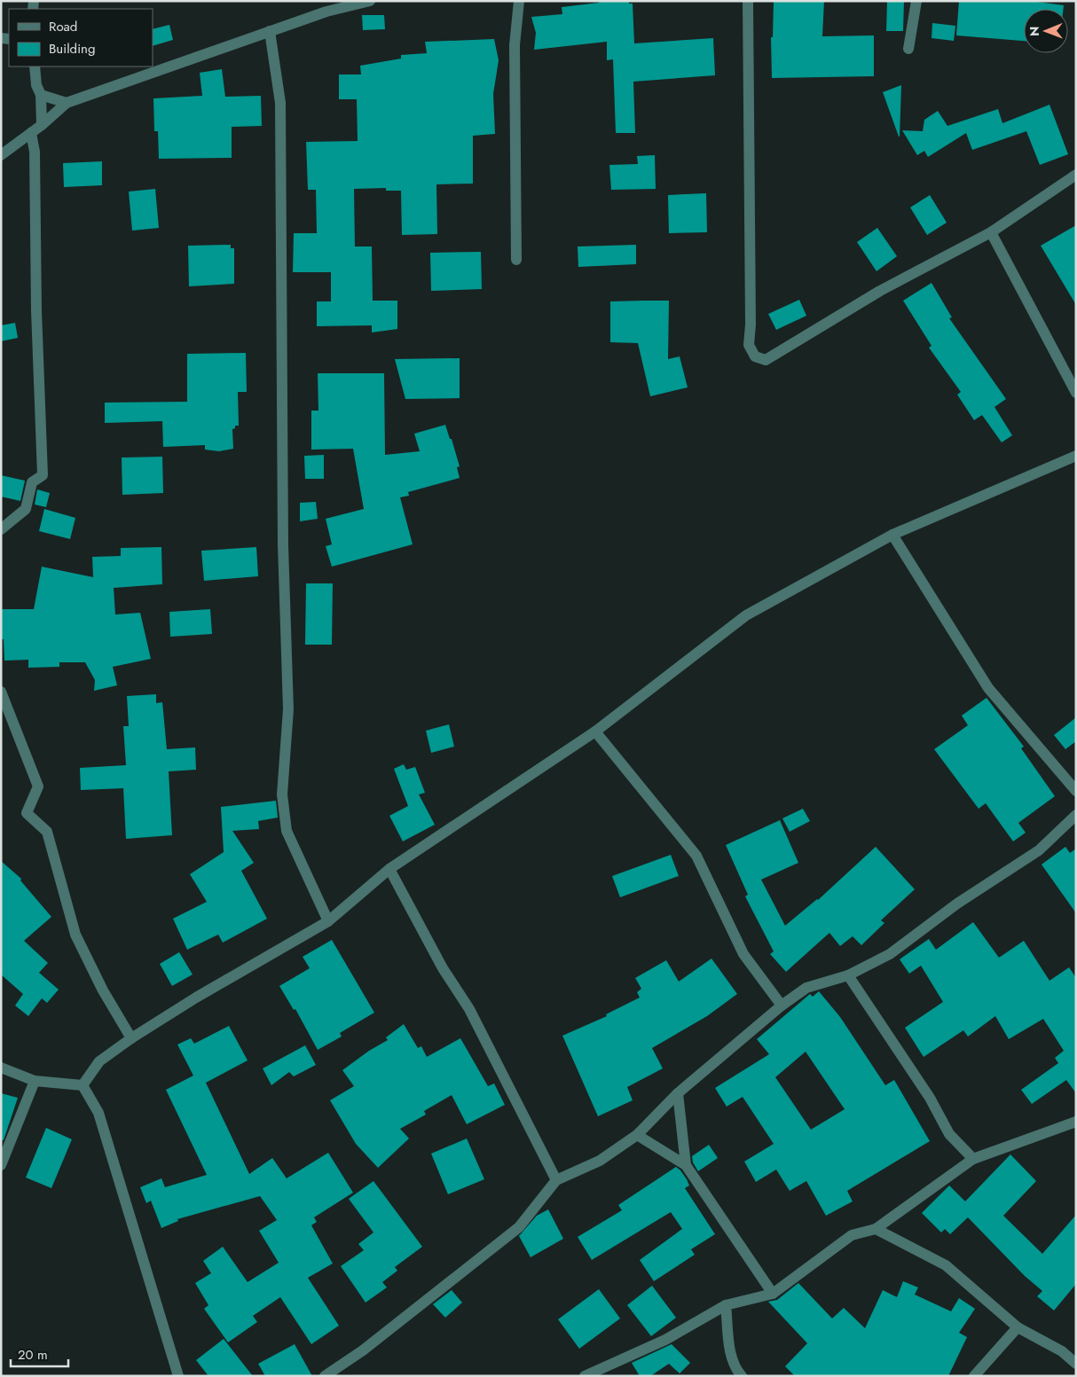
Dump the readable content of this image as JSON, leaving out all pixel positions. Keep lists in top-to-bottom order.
{
  "legend": ["Road", "Building"],
  "scale_bar": "20 m",
  "north": "left"
}
